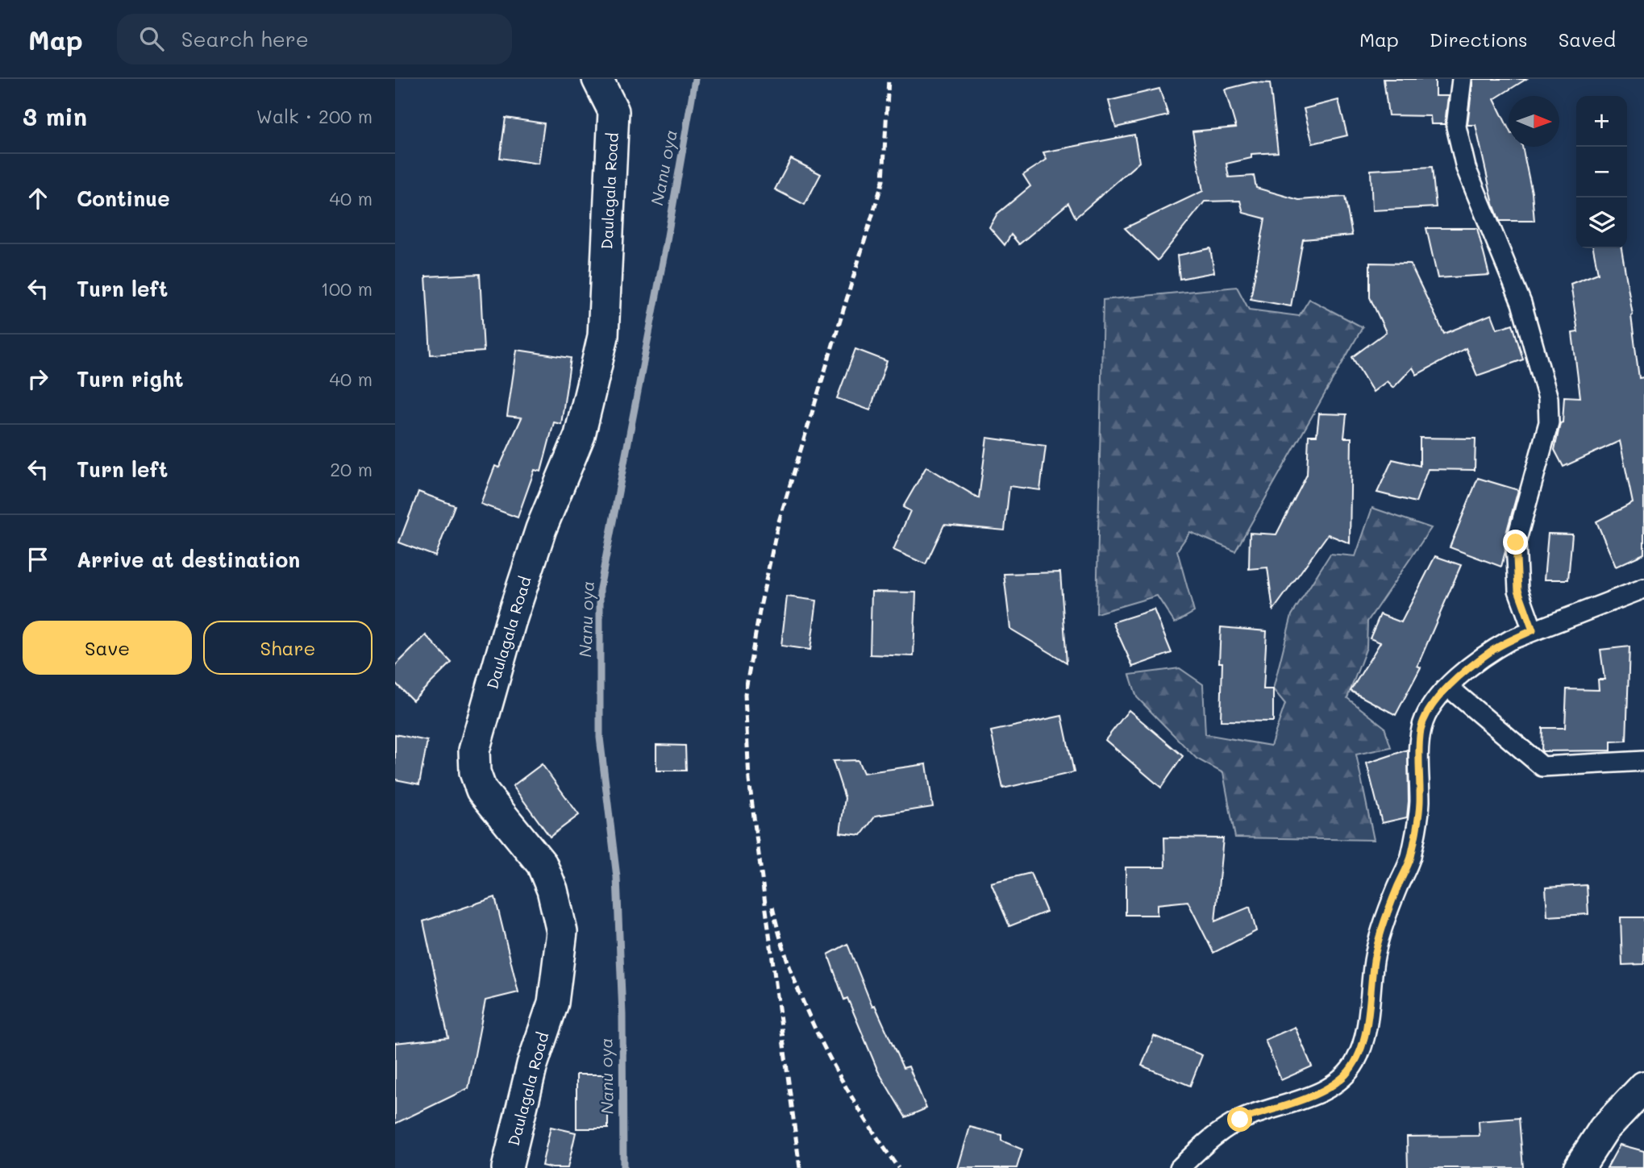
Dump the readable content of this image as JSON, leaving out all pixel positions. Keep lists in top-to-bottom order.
{
  "streets": {
    "main road": ["Daulagala Road"]
  },
  "water": ["Nanu oya"],
  "north": "right",
  "page": {
    "header": "Map",
    "search": "Search here",
    "nav": ["Map", "Directions", "Saved"],
    "heading": ["3 min", "Walk · 200 m"],
    "map_buttons": ["+", "−"],
    "list": [
      ["Continue", "40 m"],
      ["Turn left", "100 m"],
      ["Turn right", "40 m"],
      ["Turn left", "20 m"],
      "Arrive at destination"
    ],
    "buttons": ["Save", "Share"]
  }
}
